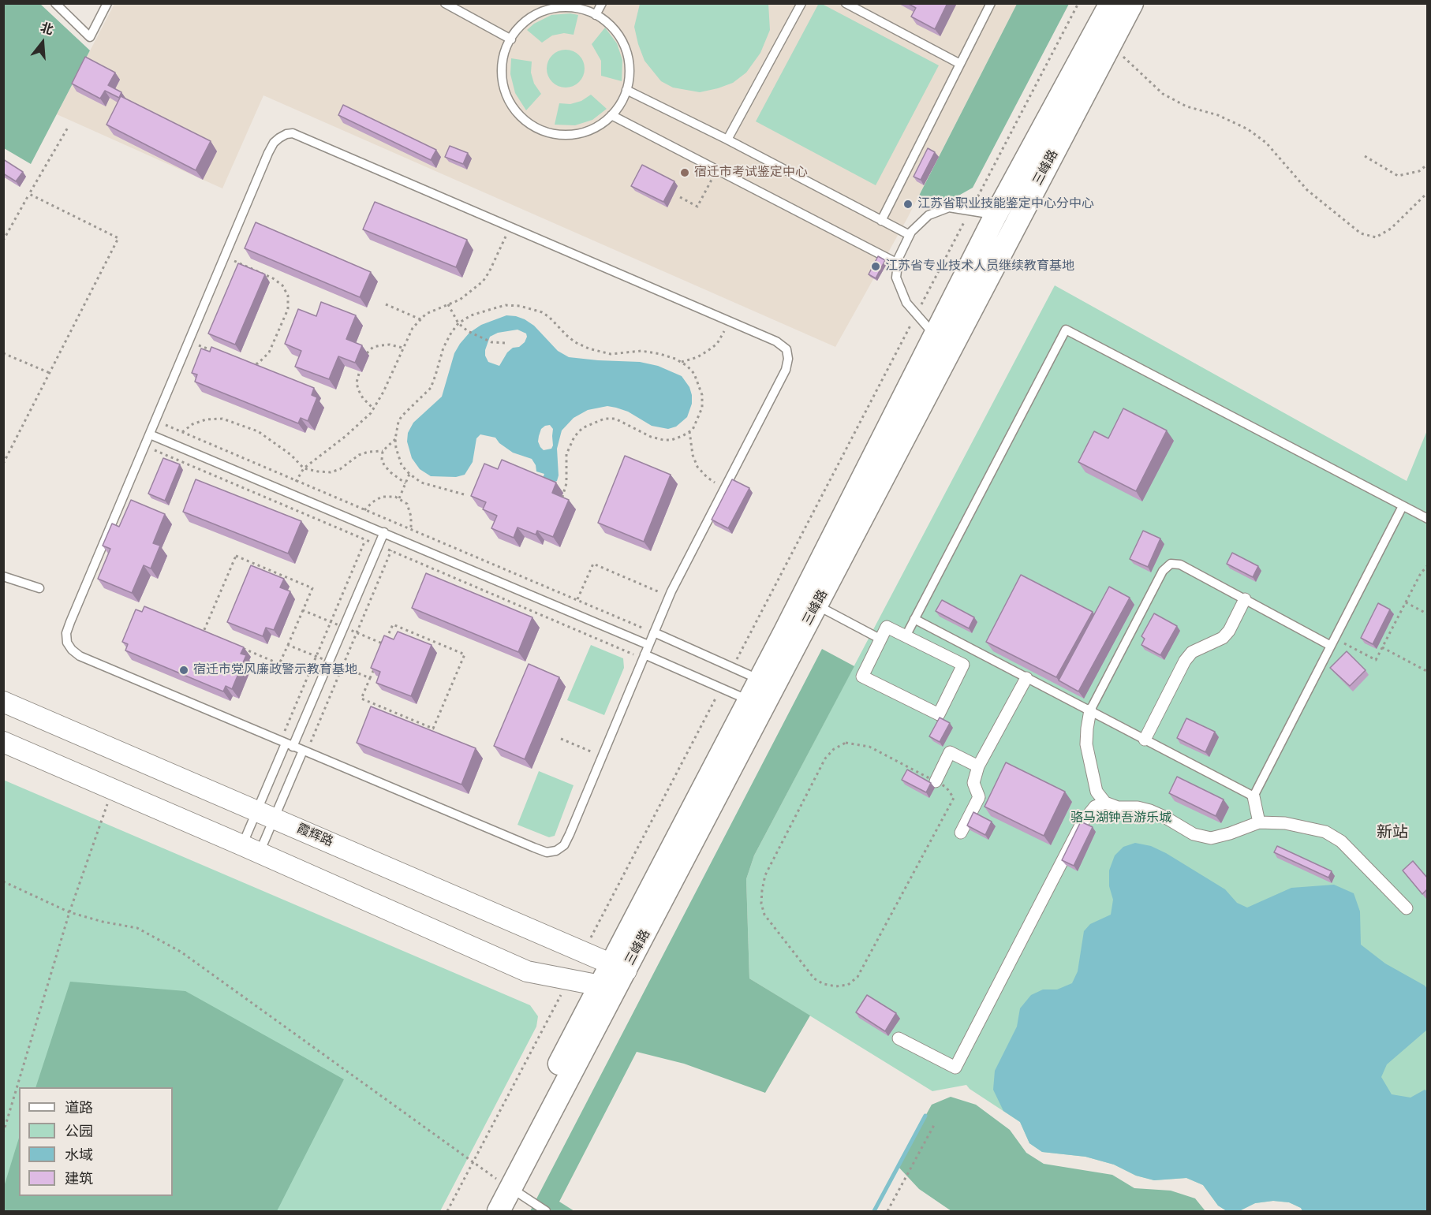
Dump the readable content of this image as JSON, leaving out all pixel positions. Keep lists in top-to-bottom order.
{
  "streets": {
    "main road": ["三峰路"],
    "street": ["霞辉路"]
  },
  "crossings": [
    ["三峰路", "霞辉路"]
  ],
  "districts": ["新站"],
  "parks": ["骆马湖钟吾游乐城"],
  "places": [
    "宿迁市考试鉴定中心",
    "江苏省职业技能鉴定中心分中心",
    "江苏省专业技术人员继续教育基地",
    "宿迁市党风廉政警示教育基地"
  ],
  "legend": [
    "道路",
    "公园",
    "水域",
    "建筑"
  ],
  "north": "top"
}
